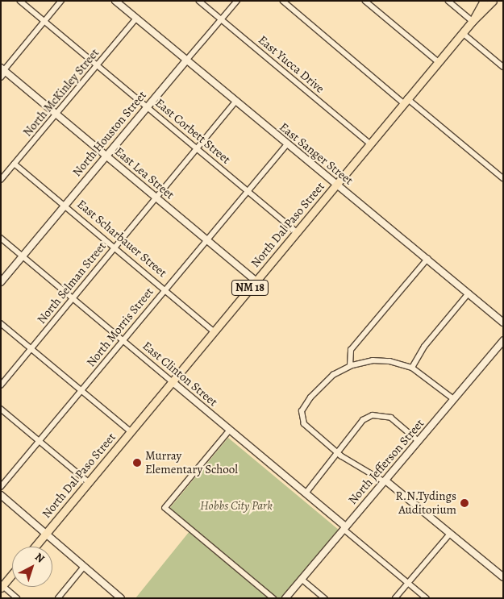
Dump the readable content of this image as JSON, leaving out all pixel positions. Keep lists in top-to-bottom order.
{
  "streets": {
    "main road": ["North Dal Paso Street", "NM 18"],
    "street": [
      "East Yucca Drive",
      "North McKinley Street",
      "East Corbett Street",
      "North Houston Street",
      "East Sanger Street",
      "East Lea Street",
      "East Scharbauer Street",
      "North Selman Street",
      "North Morris Street",
      "East Clinton Street",
      "North Jefferson Street"
    ]
  },
  "crossings": [
    ["East Yucca Drive", "North Houston Street"],
    ["East Yucca Drive", "North Dal Paso Street"],
    ["North McKinley Street", "East Corbett Street"],
    ["North McKinley Street", "East Sanger Street"],
    ["North McKinley Street", "East Lea Street"],
    ["North McKinley Street", "East Scharbauer Street"],
    ["East Corbett Street", "North Houston Street"],
    ["East Corbett Street", "North Dal Paso Street"],
    ["East Corbett Street", "North Selman Street"],
    ["East Corbett Street", "North Morris Street"],
    ["North Houston Street", "East Sanger Street"],
    ["North Houston Street", "East Lea Street"],
    ["North Houston Street", "East Scharbauer Street"],
    ["North Houston Street", "East Clinton Street"],
    ["East Sanger Street", "North Dal Paso Street"],
    ["East Sanger Street", "North Selman Street"],
    ["East Sanger Street", "North Morris Street"],
    ["East Lea Street", "North Dal Paso Street"],
    ["East Lea Street", "North Selman Street"],
    ["East Lea Street", "North Morris Street"],
    ["North Dal Paso Street", "East Scharbauer Street"],
    ["North Dal Paso Street", "East Clinton Street"],
    ["East Scharbauer Street", "North Selman Street"],
    ["East Scharbauer Street", "North Morris Street"],
    ["North Selman Street", "East Clinton Street"],
    ["North Morris Street", "East Clinton Street"],
    ["East Clinton Street", "North Jefferson Street"]
  ],
  "parks": ["Hobbs City Park"],
  "places": ["Murray Elementary School", "R.N.Tydings Auditorium"],
  "north": "top right"
}
